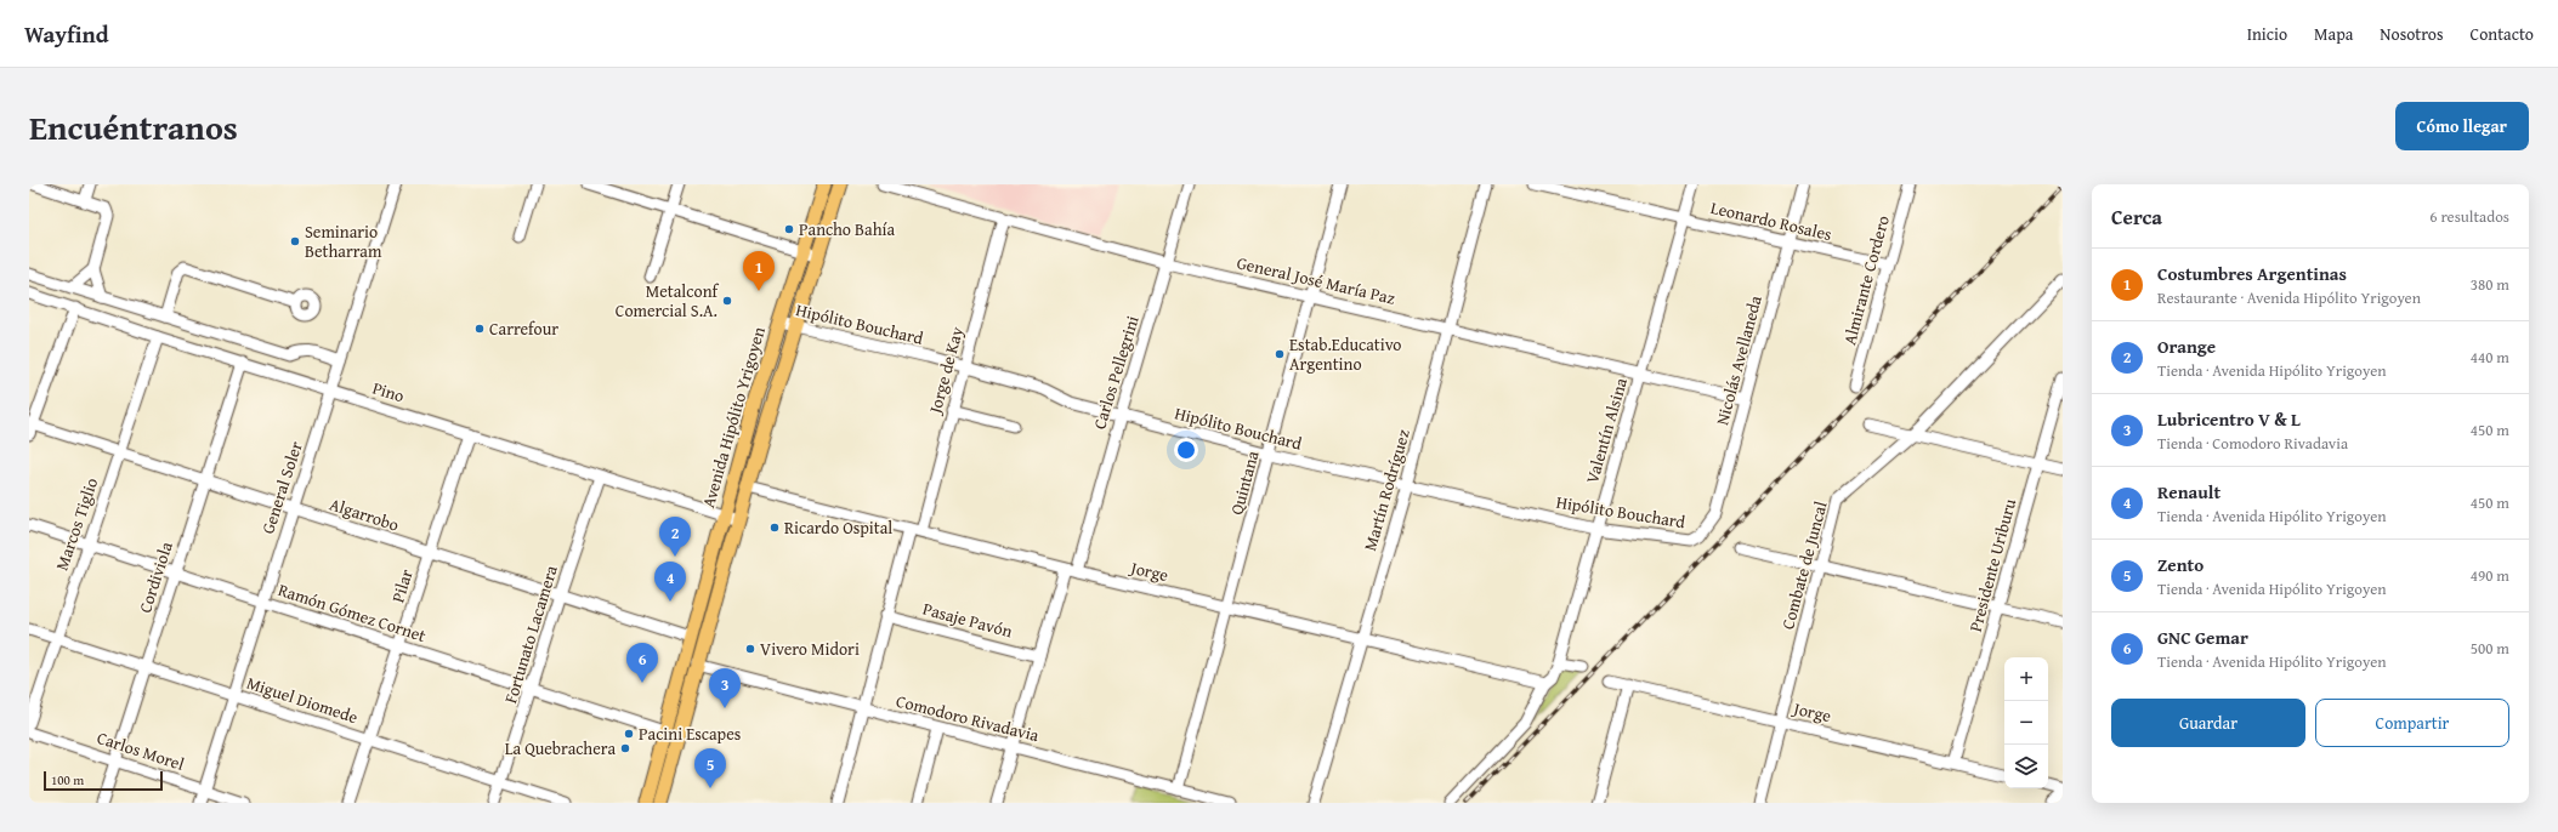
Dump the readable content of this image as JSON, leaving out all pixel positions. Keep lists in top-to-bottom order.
{
  "streets": {
    "main road": ["Avenida Hipólito Yrigoyen"],
    "street": [
      "Leonardo Rosales",
      "General José María Paz",
      "Almirante Cordero",
      "Hipólito Bouchard",
      "Nicolás Avellaneda",
      "Jorge de Kay",
      "Carlos Pellegrini",
      "Pino",
      "Valentín Alsina",
      "Quintana",
      "General Soler",
      "Martín Rodríguez",
      "Algarrobo",
      "Marcos Tiglio",
      "Combate de Juncal",
      "Presidente Uriburu",
      "Jorge",
      "Cordiviola",
      "Pilar",
      "Ramón Gómez Cornet",
      "Pasaje Pavón",
      "Fortunato Lacamera",
      "Miguel Diomede",
      "Comodoro Rivadavia",
      "Carlos Morel"
    ]
  },
  "crossings": [
    ["Leonardo Rosales", "Almirante Cordero"],
    ["Leonardo Rosales", "Nicolás Avellaneda"],
    ["Leonardo Rosales", "Valentín Alsina"],
    ["General José María Paz", "Nicolás Avellaneda"],
    ["General José María Paz", "Jorge de Kay"],
    ["General José María Paz", "Carlos Pellegrini"],
    ["General José María Paz", "Valentín Alsina"],
    ["General José María Paz", "Quintana"],
    ["General José María Paz", "Martín Rodríguez"],
    ["Hipólito Bouchard", "Nicolás Avellaneda"],
    ["Hipólito Bouchard", "Jorge de Kay"],
    ["Hipólito Bouchard", "Carlos Pellegrini"],
    ["Hipólito Bouchard", "Avenida Hipólito Yrigoyen"],
    ["Hipólito Bouchard", "Valentín Alsina"],
    ["Hipólito Bouchard", "Quintana"],
    ["Hipólito Bouchard", "Martín Rodríguez"],
    ["Jorge de Kay", "Jorge"],
    ["Carlos Pellegrini", "Jorge"],
    ["Pino", "Avenida Hipólito Yrigoyen"],
    ["Pino", "General Soler"],
    ["Pino", "Marcos Tiglio"],
    ["Pino", "Cordiviola"],
    ["Pino", "Pilar"],
    ["Pino", "Fortunato Lacamera"],
    ["Avenida Hipólito Yrigoyen", "Algarrobo"],
    ["Avenida Hipólito Yrigoyen", "Jorge"],
    ["Avenida Hipólito Yrigoyen", "Ramón Gómez Cornet"],
    ["Avenida Hipólito Yrigoyen", "Comodoro Rivadavia"],
    ["Valentín Alsina", "Jorge"],
    ["Quintana", "Jorge"],
    ["Quintana", "Comodoro Rivadavia"],
    ["General Soler", "Algarrobo"],
    ["General Soler", "Ramón Gómez Cornet"],
    ["General Soler", "Miguel Diomede"],
    ["General Soler", "Carlos Morel"],
    ["Martín Rodríguez", "Jorge"],
    ["Algarrobo", "Marcos Tiglio"],
    ["Algarrobo", "Cordiviola"],
    ["Algarrobo", "Pilar"],
    ["Algarrobo", "Fortunato Lacamera"],
    ["Marcos Tiglio", "Ramón Gómez Cornet"],
    ["Marcos Tiglio", "Miguel Diomede"],
    ["Combate de Juncal", "Jorge"],
    ["Presidente Uriburu", "Jorge"],
    ["Cordiviola", "Ramón Gómez Cornet"],
    ["Cordiviola", "Miguel Diomede"],
    ["Cordiviola", "Carlos Morel"],
    ["Pilar", "Ramón Gómez Cornet"],
    ["Pilar", "Miguel Diomede"],
    ["Ramón Gómez Cornet", "Fortunato Lacamera"],
    ["Fortunato Lacamera", "Miguel Diomede"]
  ],
  "places": [
    "Pancho Bahía",
    "Seminario Betharram",
    "Metalconf Comercial S.A.",
    "Carrefour",
    "Estab.Educativo Argentino",
    "Ricardo Ospital",
    "Vivero Midori",
    "Pacini Escapes",
    "La Quebrachera"
  ],
  "scale_bar": "100 m",
  "page": {
    "header": "Wayfind",
    "nav": [
      "Inicio",
      "Mapa",
      "Nosotros",
      "Contacto"
    ],
    "title": "Encuéntranos",
    "buttons": [
      "Cómo llegar",
      ["Guardar", "Compartir"]
    ],
    "heading": ["Cerca", "6 resultados"],
    "list": [
      {
        "mark": "1",
        "name": "Costumbres Argentinas",
        "note": "Restaurante · Avenida Hipólito Yrigoyen",
        "value": "380 m"
      },
      {
        "mark": "2",
        "name": "Orange",
        "note": "Tienda · Avenida Hipólito Yrigoyen",
        "value": "440 m"
      },
      {
        "mark": "3",
        "name": "Lubricentro V & L",
        "note": "Tienda · Comodoro Rivadavia",
        "value": "450 m"
      },
      {
        "mark": "4",
        "name": "Renault",
        "note": "Tienda · Avenida Hipólito Yrigoyen",
        "value": "450 m"
      },
      {
        "mark": "5",
        "name": "Zento",
        "note": "Tienda · Avenida Hipólito Yrigoyen",
        "value": "490 m"
      },
      {
        "mark": "6",
        "name": "GNC Gemar",
        "note": "Tienda · Avenida Hipólito Yrigoyen",
        "value": "500 m"
      }
    ],
    "pins": [
      "1",
      "2",
      "4",
      "6",
      "3",
      "5"
    ],
    "map_buttons": ["+", "−"],
    "scale": "100 m"
  }
}
